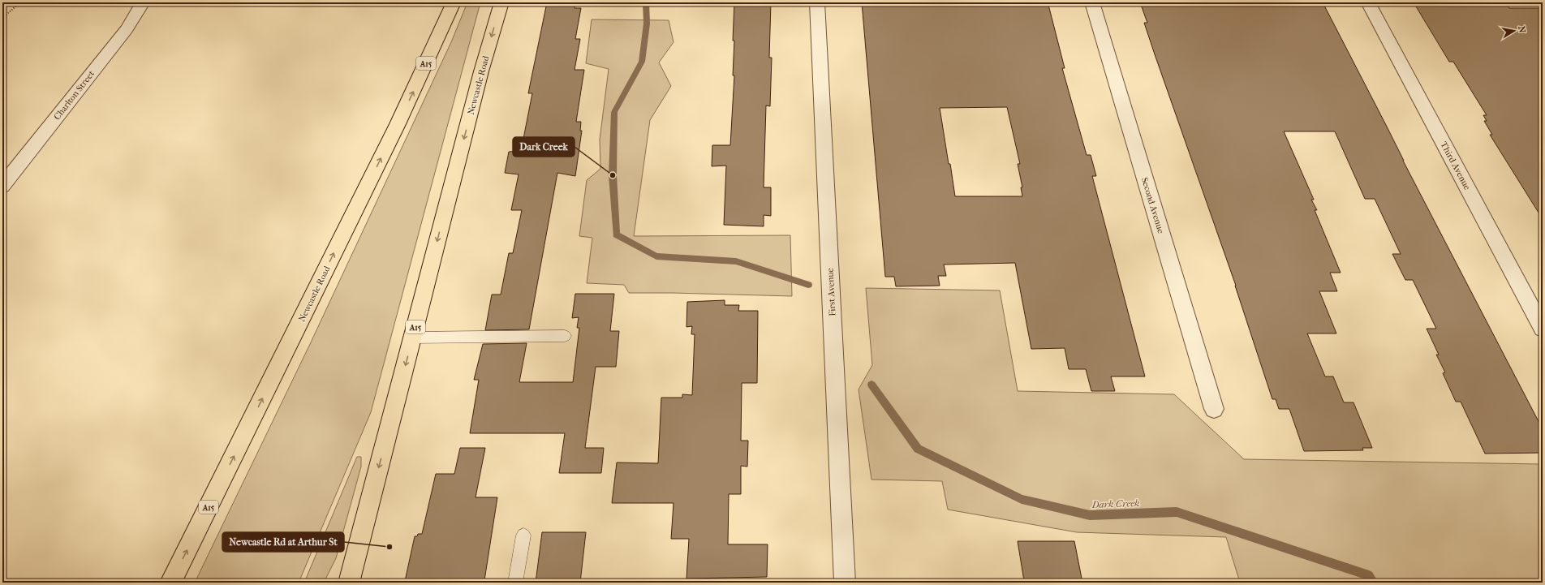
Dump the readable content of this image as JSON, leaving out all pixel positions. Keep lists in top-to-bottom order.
{
  "streets": {
    "highway": ["A15", "Newcastle Road"],
    "street": [
      "Charlton Street",
      "Third Avenue",
      "Second Avenue",
      "First Avenue"
    ]
  },
  "water": ["Dark Creek"],
  "places": ["Dark Creek", "Newcastle Rd at Arthur St"],
  "north": "right"
}
